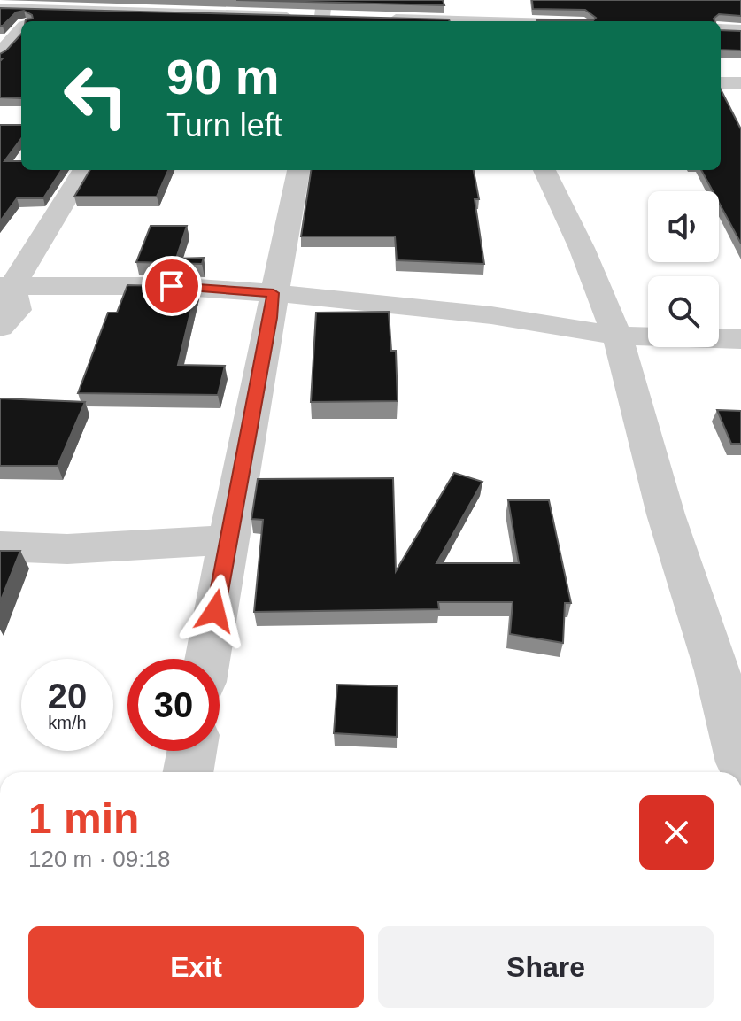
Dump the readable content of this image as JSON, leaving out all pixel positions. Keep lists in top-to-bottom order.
{
  "page": {
    "turn": ["90 m", "Turn left"],
    "speed": "20 km/h",
    "limit": "30",
    "heading": ["1 min", "120 m · 09:18"],
    "buttons": ["Exit", "Share"]
  }
}
